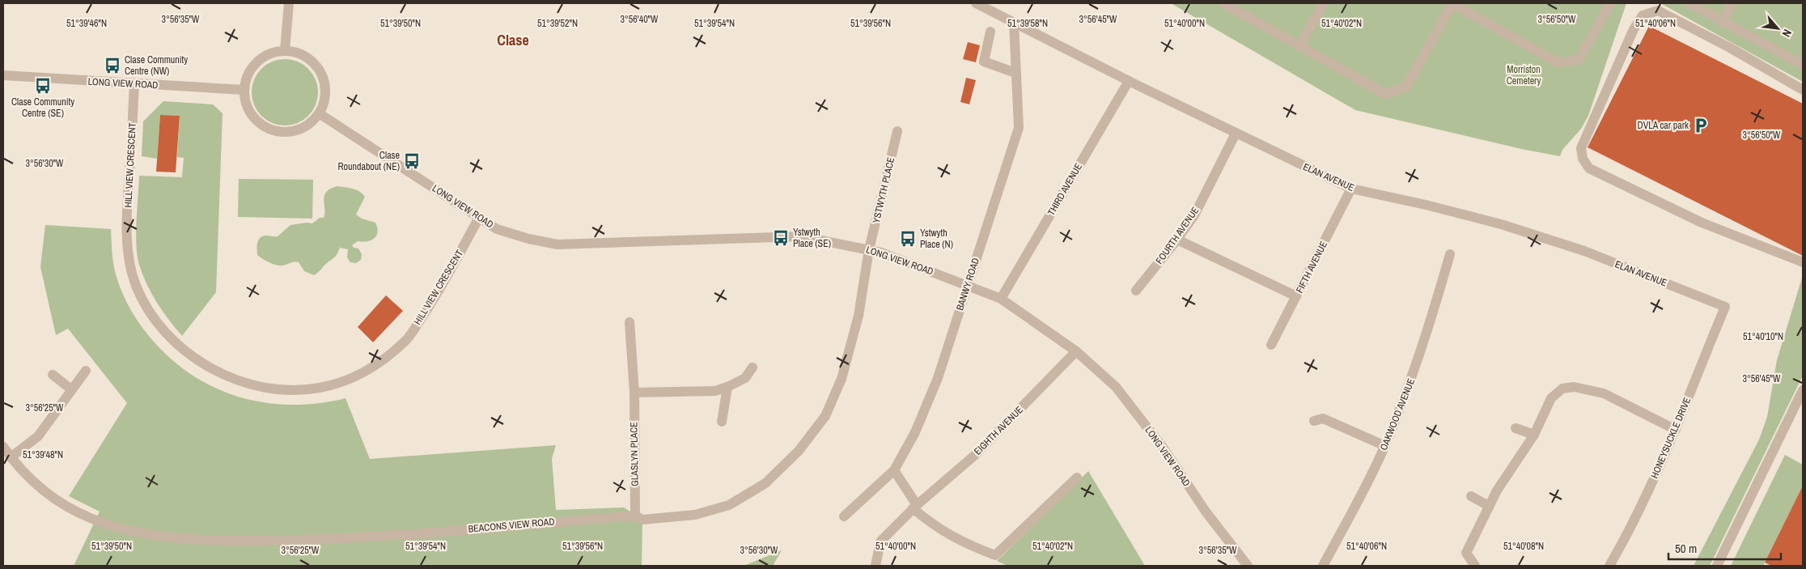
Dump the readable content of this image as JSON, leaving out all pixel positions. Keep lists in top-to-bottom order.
{
  "streets": {
    "street": [
      "LONG VIEW ROAD",
      "HILL VIEW CRESCENT",
      "ELAN AVENUE",
      "THIRD AVENUE",
      "YSTWYTH PLACE",
      "FOURTH AVENUE",
      "FIFTH AVENUE",
      "BANWY ROAD",
      "OAKWOOD AVENUE",
      "EIGHTH AVENUE",
      "HONEYSUCKLE DRIVE",
      "GLASLYN PLACE",
      "BEACONS VIEW ROAD"
    ]
  },
  "crossings": [
    ["LONG VIEW ROAD", "HILL VIEW CRESCENT"],
    ["LONG VIEW ROAD", "THIRD AVENUE"],
    ["LONG VIEW ROAD", "YSTWYTH PLACE"],
    ["LONG VIEW ROAD", "BANWY ROAD"],
    ["LONG VIEW ROAD", "EIGHTH AVENUE"],
    ["LONG VIEW ROAD", "BEACONS VIEW ROAD"],
    ["ELAN AVENUE", "THIRD AVENUE"],
    ["ELAN AVENUE", "FOURTH AVENUE"],
    ["ELAN AVENUE", "FIFTH AVENUE"],
    ["ELAN AVENUE", "BANWY ROAD"],
    ["ELAN AVENUE", "HONEYSUCKLE DRIVE"],
    ["YSTWYTH PLACE", "BEACONS VIEW ROAD"],
    ["GLASLYN PLACE", "BEACONS VIEW ROAD"]
  ],
  "districts": ["Clase"],
  "parks": ["Morriston Cemetery"],
  "places": {
    "bus stop": [
      "Clase Community Centre (NW)",
      "Clase Community Centre (SE)",
      "Clase Roundabout (NE)",
      "Ystwyth Place (SE)",
      "Ystwyth Place (N)"
    ],
    "parking": ["DVLA car park"]
  },
  "scale_bar": "50 m",
  "north": "bottom right",
  "coordinates": [
    "3°56'45\"W",
    "3°56'50\"W",
    "3°56'35\"W",
    "3°56'40\"W",
    "51°39'46\"N",
    "51°39'50\"N",
    "51°39'52\"N",
    "51°39'54\"N",
    "51°39'56\"N",
    "51°39'58\"N",
    "51°40'00\"N",
    "51°40'02\"N",
    "51°40'06\"N",
    "3°56'30\"W",
    "51°40'10\"N",
    "3°56'25\"W",
    "51°39'48\"N",
    "51°40'08\"N"
  ]
}
